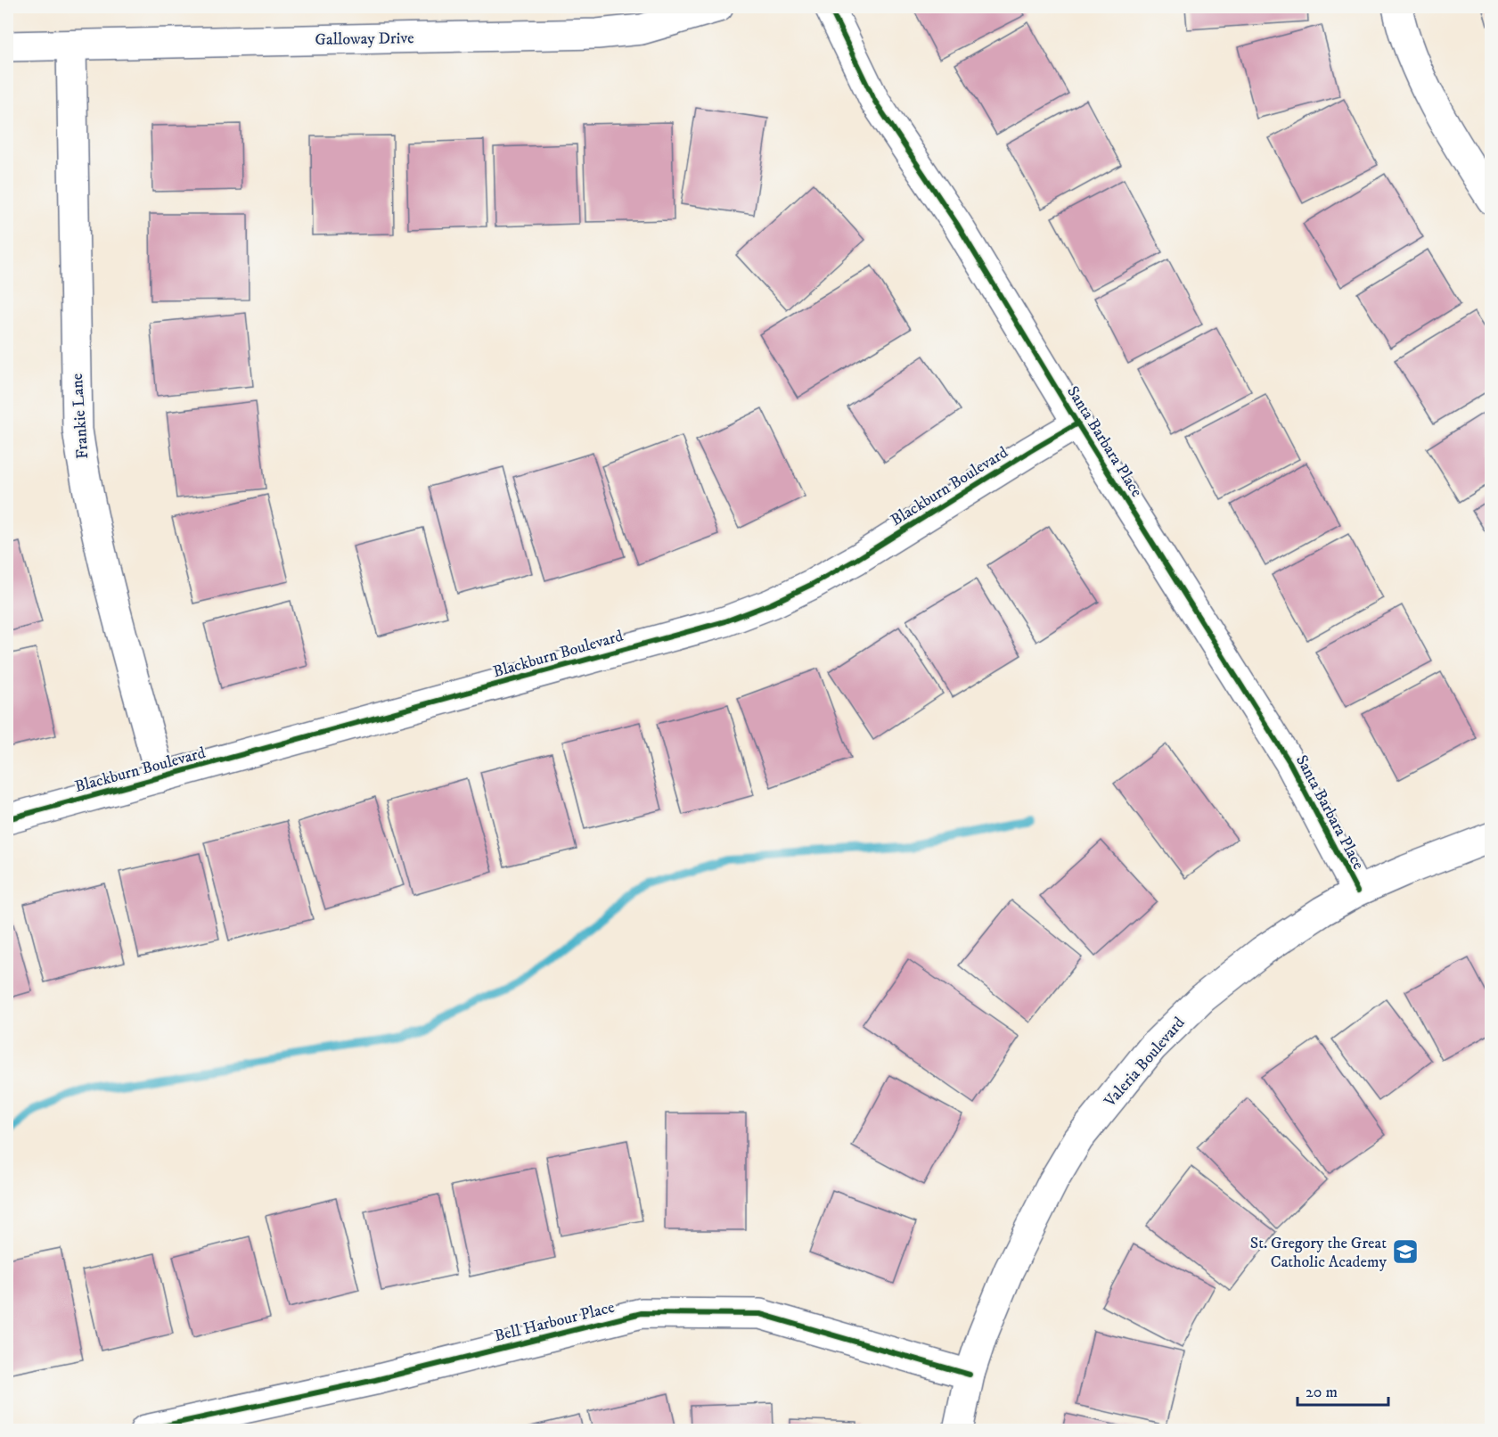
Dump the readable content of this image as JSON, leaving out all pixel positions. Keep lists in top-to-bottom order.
{
  "streets": {
    "street": [
      "Galloway Drive",
      "Frankie Lane",
      "Santa Barbara Place",
      "Blackburn Boulevard",
      "Valeria Boulevard",
      "Bell Harbour Place"
    ]
  },
  "crossings": [
    ["Galloway Drive", "Frankie Lane"],
    ["Frankie Lane", "Blackburn Boulevard"],
    ["Santa Barbara Place", "Blackburn Boulevard"],
    ["Santa Barbara Place", "Valeria Boulevard"],
    ["Valeria Boulevard", "Bell Harbour Place"]
  ],
  "places": {
    "school or university": ["St. Gregory the Great Catholic Academy"]
  },
  "scale_bar": "20 m"
}
